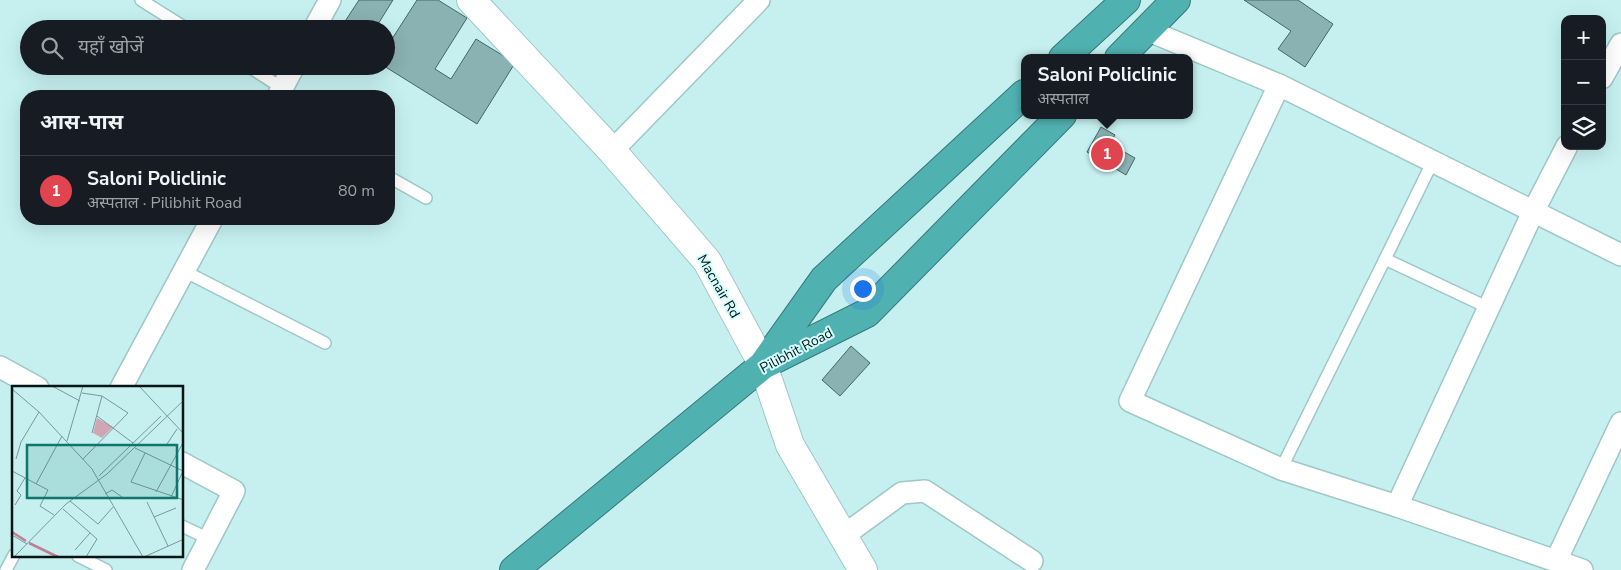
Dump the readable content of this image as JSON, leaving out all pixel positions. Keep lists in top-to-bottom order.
{
  "streets": {
    "highway": ["Pilibhit Road"],
    "street": ["Macnair Rd"]
  },
  "crossings": [
    ["Macnair Rd", "Pilibhit Road"]
  ],
  "page": {
    "map_buttons": ["+", "−"],
    "search": "यहाँ खोजें",
    "popup": ["Saloni Policlinic", "अस्पताल"],
    "heading": "आस-पास",
    "pins": "1",
    "list": [
      {
        "mark": "1",
        "name": "Saloni Policlinic",
        "note": "अस्पताल · Pilibhit Road",
        "value": "80 m"
      }
    ]
  }
}
